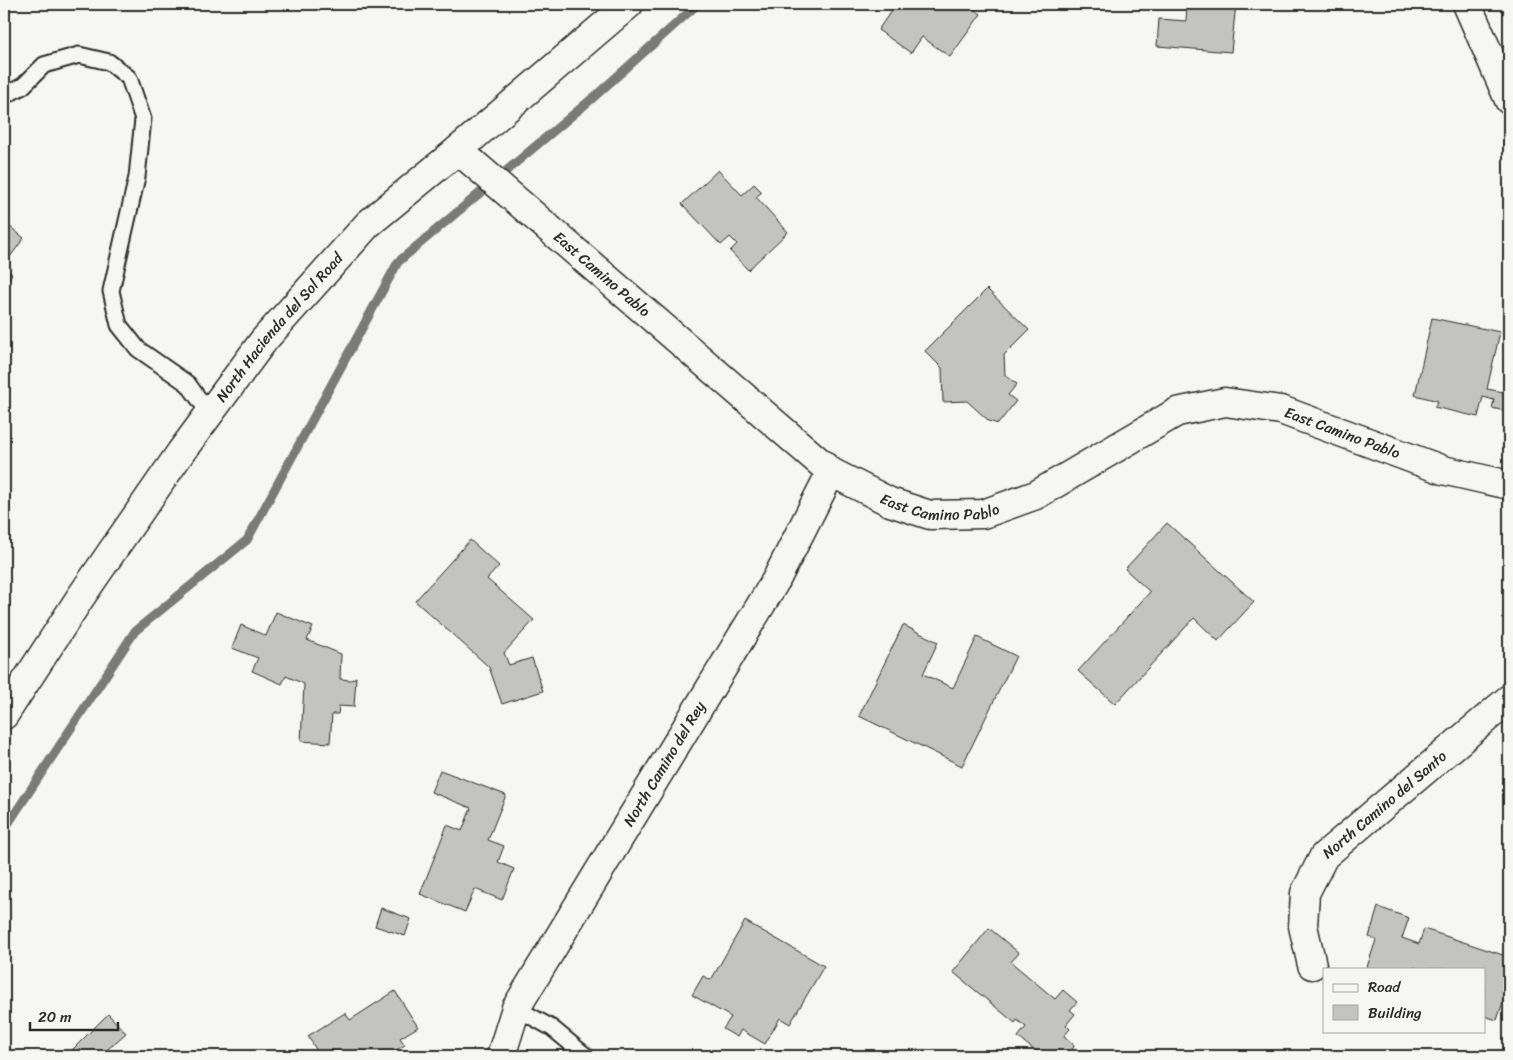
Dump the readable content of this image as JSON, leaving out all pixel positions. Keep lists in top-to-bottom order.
{
  "streets": {
    "street": [
      "East Camino Pablo",
      "North Hacienda del Sol Road",
      "North Camino del Rey",
      "North Camino del Santo"
    ]
  },
  "crossings": [
    ["East Camino Pablo", "North Hacienda del Sol Road"],
    ["East Camino Pablo", "North Camino del Rey"]
  ],
  "legend": ["Road", "Building"],
  "scale_bar": "20 m"
}
